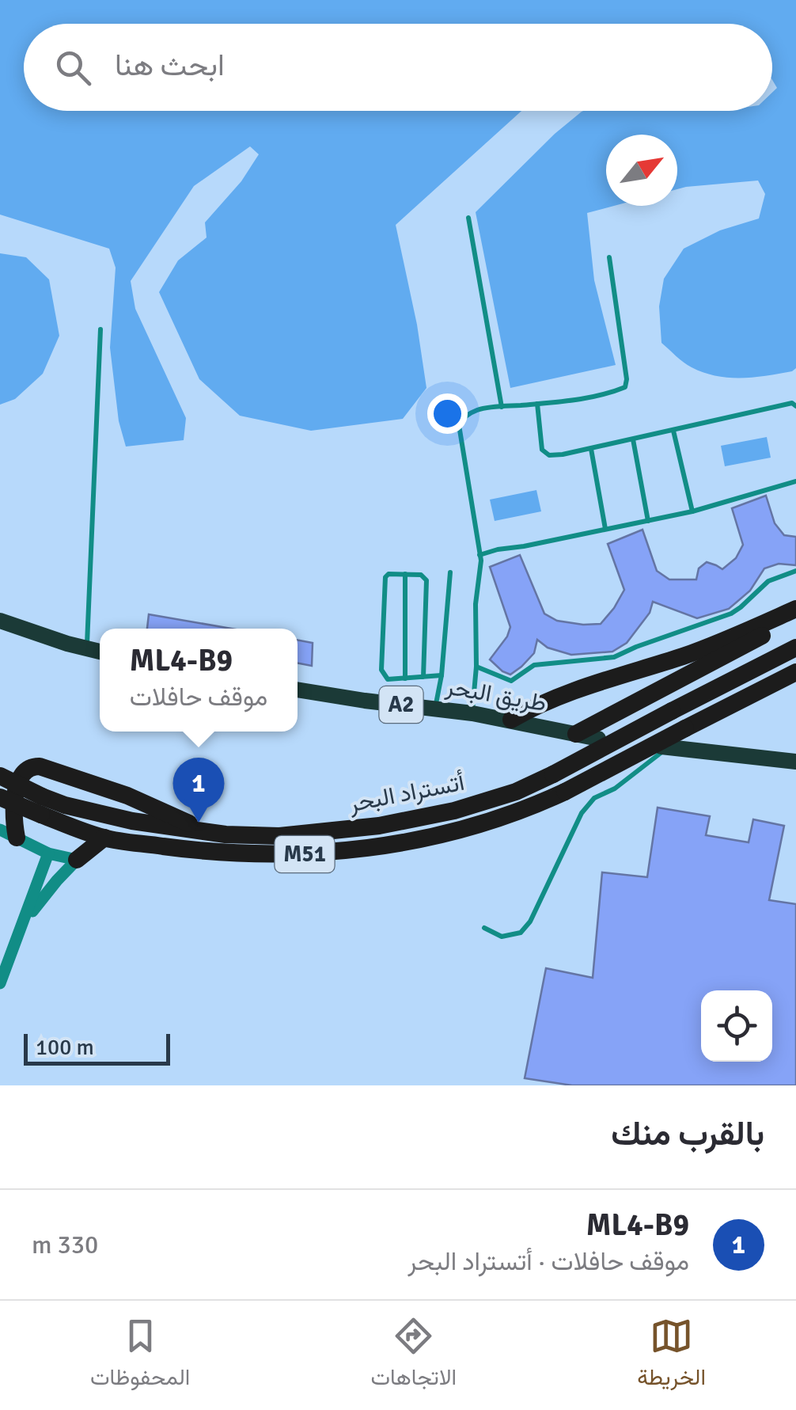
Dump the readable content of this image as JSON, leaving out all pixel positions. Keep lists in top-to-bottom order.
{
  "streets": {
    "highway": ["أتستراد البحر", "M51"],
    "main road": ["طريق البحر", "A2"]
  },
  "scale_bar": "100 m",
  "north": "top right",
  "page": {
    "search": "ابحث هنا",
    "popup": ["ML4-B9", "موقف حافلات"],
    "pins": "1",
    "scale": "100 m",
    "heading": "بالقرب منك",
    "list": [
      {
        "mark": "1",
        "name": "ML4-B9",
        "note": "موقف حافلات · أتستراد البحر",
        "value": "330 m"
      }
    ],
    "nav": ["الخريطة", "الاتجاهات", "المحفوظات"]
  }
}
